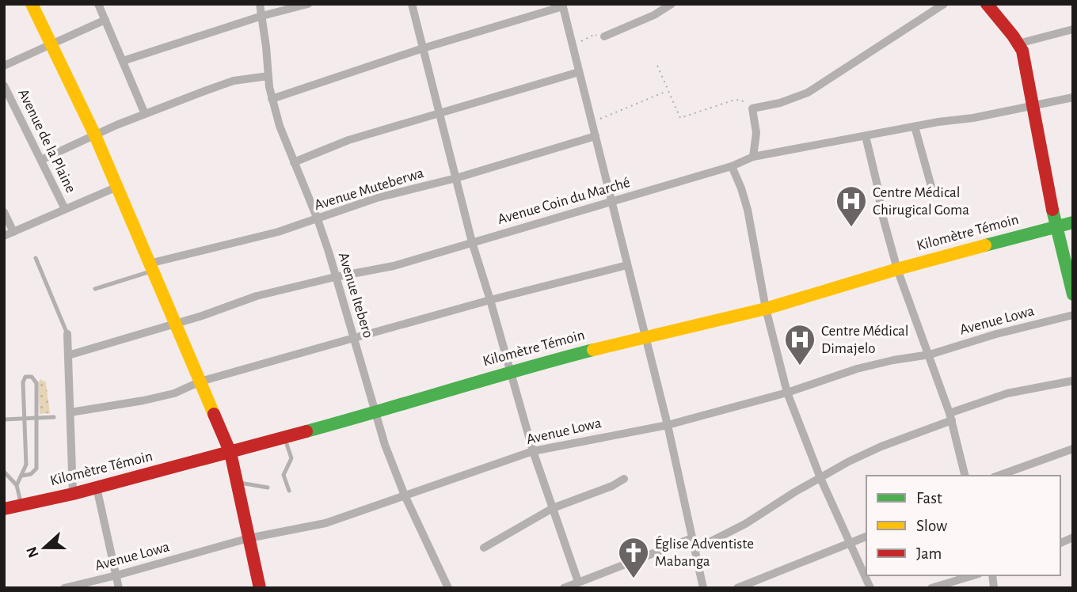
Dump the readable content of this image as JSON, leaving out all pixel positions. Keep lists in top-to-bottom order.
{
  "streets": {
    "main road": ["Kilomètre Témoin"],
    "street": [
      "Avenue de la Plaine",
      "Avenue Muteberwa",
      "Avenue Coin du Marché",
      "Avenue Itebero",
      "Avenue Lowa"
    ]
  },
  "crossings": [
    ["Avenue Muteberwa", "Avenue Itebero"],
    ["Avenue Coin du Marché", "Avenue Itebero"],
    ["Kilomètre Témoin", "Avenue Itebero"],
    ["Avenue Itebero", "Avenue Lowa"]
  ],
  "places": {
    "hospital": ["Centre Médical Chirugical Goma", "Centre Médical Dimajelo"],
    "church": ["Église Adventiste Mabanga"]
  },
  "legend": ["Fast", "Slow", "Jam"],
  "north": "left"
}
